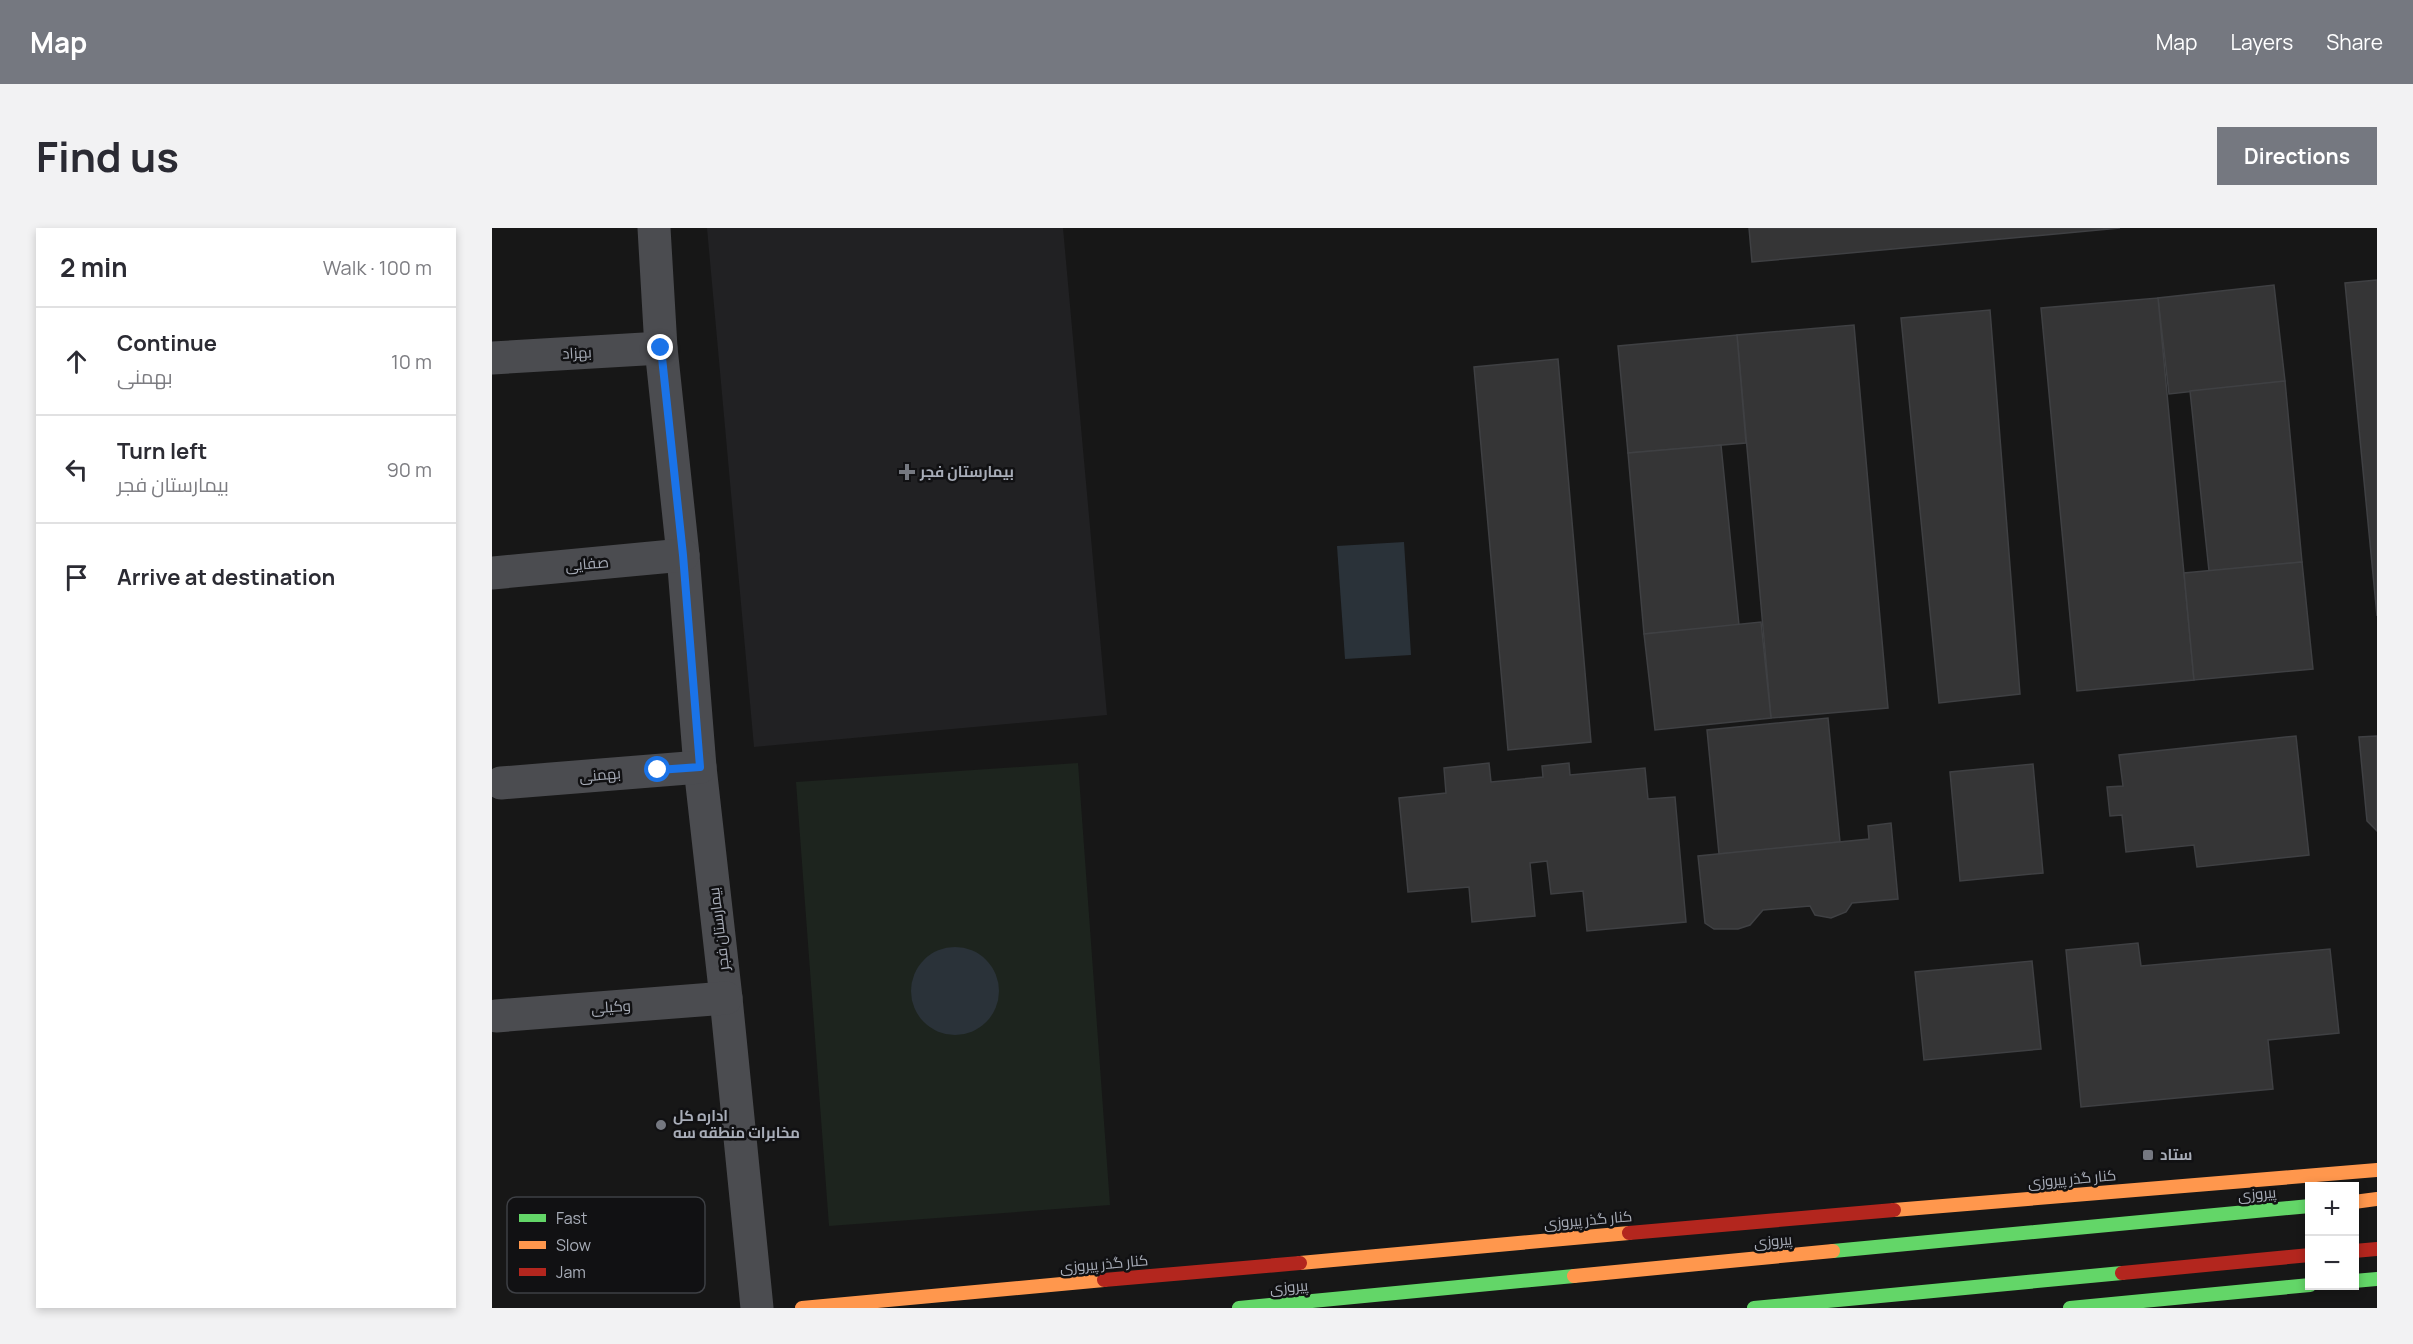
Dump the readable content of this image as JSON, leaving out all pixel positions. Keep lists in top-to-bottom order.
{
  "streets": {
    "main road": ["کنار گذر پیروزی", "پیروزی"],
    "street": [
      "بهزاد",
      "صفایی",
      "بهمنی",
      "بیمارستان فجر",
      "وکیلی"
    ]
  },
  "crossings": [
    ["بهزاد", "بیمارستان فجر"],
    ["صفایی", "بیمارستان فجر"],
    ["بهمنی", "بیمارستان فجر"],
    ["بیمارستان فجر", "وکیلی"]
  ],
  "places": {
    "health": ["بیمارستان فجر"],
    "other": ["اداره کل مخابرات منطقه سه"],
    "transit": ["ستاد"]
  },
  "legend": ["Fast", "Slow", "Jam"],
  "page": {
    "header": "Map",
    "nav": ["Map", "Layers", "Share"],
    "title": "Find us",
    "buttons": "Directions",
    "heading": ["2 min", "Walk · 100 m"],
    "list": [
      ["Continue", "بهمنی", "10 m"],
      ["Turn left", "بیمارستان فجر", "90 m"],
      "Arrive at destination"
    ],
    "map_buttons": ["+", "−"]
  }
}
